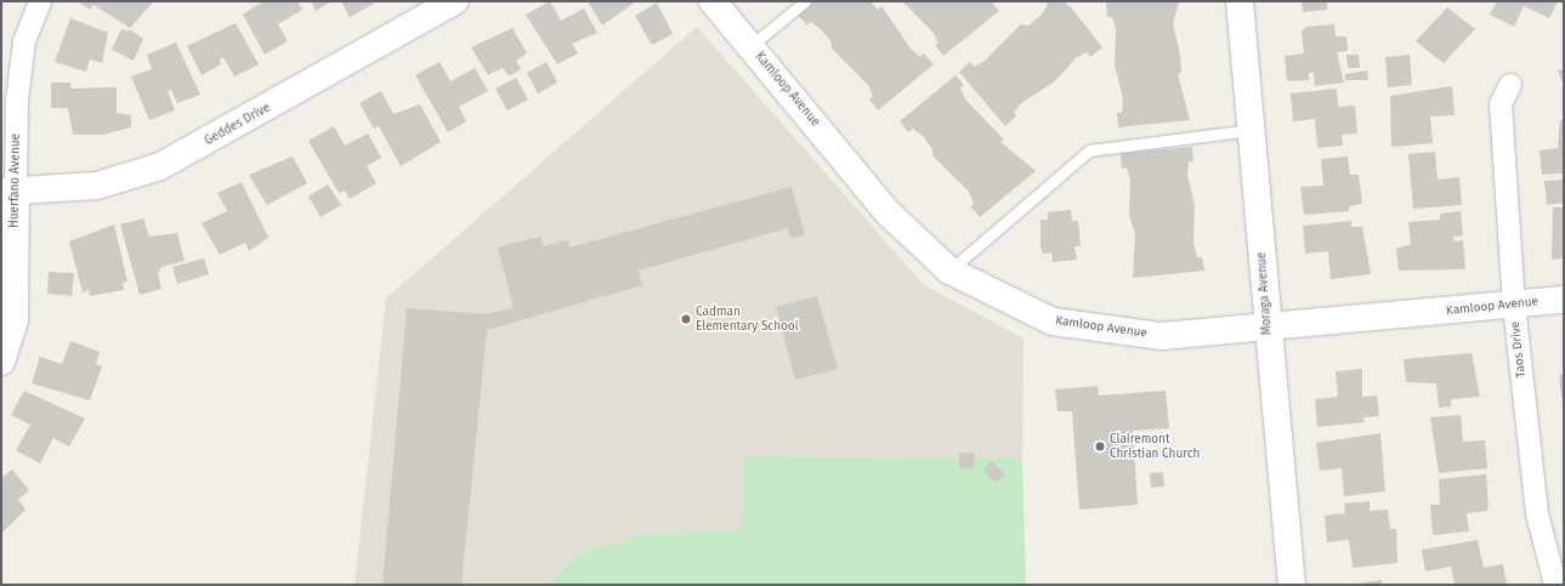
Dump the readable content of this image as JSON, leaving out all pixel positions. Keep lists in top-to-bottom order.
{
  "streets": {
    "street": [
      "Kamloop Avenue",
      "Geddes Drive",
      "Huerfano Avenue",
      "Moraga Avenue",
      "Taos Drive"
    ]
  },
  "crossings": [
    ["Kamloop Avenue", "Moraga Avenue"],
    ["Kamloop Avenue", "Taos Drive"],
    ["Geddes Drive", "Huerfano Avenue"]
  ],
  "places": ["Cadman Elementary School", "Clairemont Christian Church"]
}
